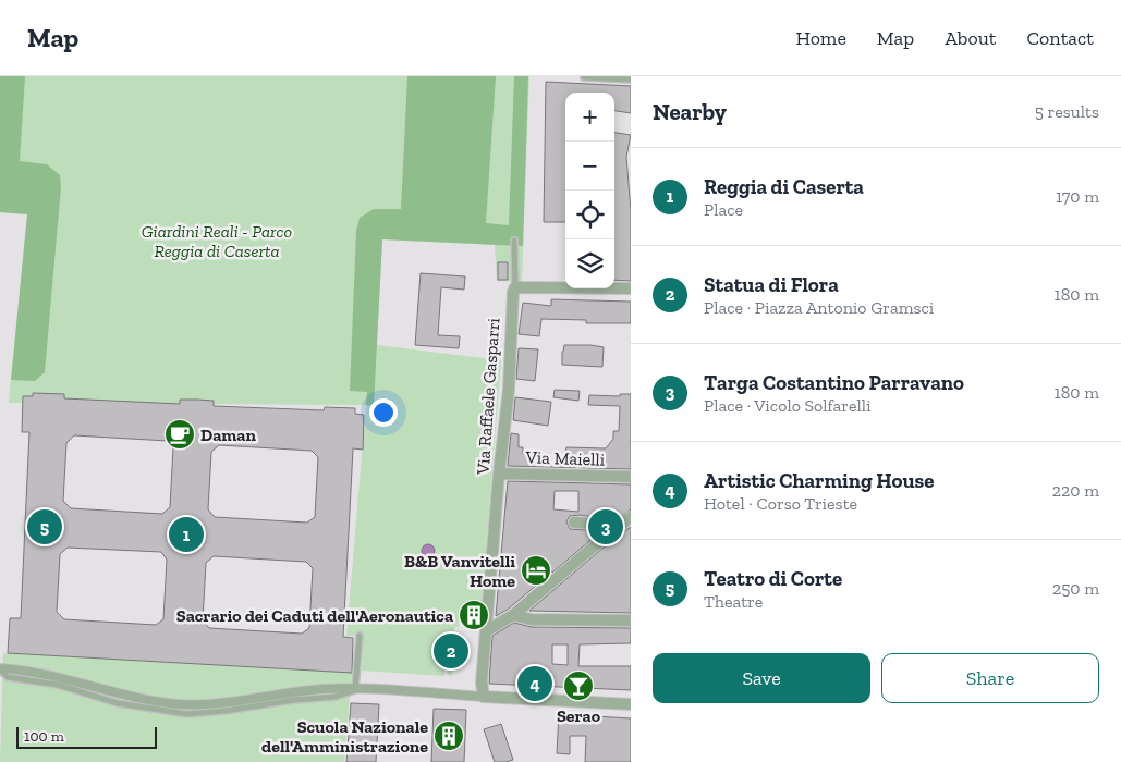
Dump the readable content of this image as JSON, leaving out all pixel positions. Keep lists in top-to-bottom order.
{
  "streets": {
    "street": ["Via Raffaele Gasparri", "Via Maielli"]
  },
  "crossings": [
    ["Via Raffaele Gasparri", "Via Maielli"]
  ],
  "parks": ["Giardini Reali - Parco Reggia di Caserta"],
  "places": {
    "cafe": ["Daman"],
    "hotel": ["B&B Vanvitelli Home"],
    "building": ["Sacrario dei Caduti dell'Aeronautica", "Scuola Nazionale dell'Amministrazione"],
    "bar": ["Serao"]
  },
  "scale_bar": "100 m",
  "page": {
    "header": "Map",
    "nav": [
      "Home",
      "Map",
      "About",
      "Contact"
    ],
    "heading": ["Nearby", "5 results"],
    "map_buttons": ["+", "−"],
    "list": [
      {
        "mark": "1",
        "name": "Reggia di Caserta",
        "note": "Place",
        "value": "170 m"
      },
      {
        "mark": "2",
        "name": "Statua di Flora",
        "note": "Place · Piazza Antonio Gramsci",
        "value": "180 m"
      },
      {
        "mark": "3",
        "name": "Targa Costantino Parravano",
        "note": "Place · Vicolo Solfarelli",
        "value": "180 m"
      },
      {
        "mark": "4",
        "name": "Artistic Charming House",
        "note": "Hotel · Corso Trieste",
        "value": "220 m"
      },
      {
        "mark": "5",
        "name": "Teatro di Corte",
        "note": "Theatre",
        "value": "250 m"
      }
    ],
    "pins": [
      "3",
      "5",
      "1",
      "2",
      "4"
    ],
    "buttons": ["Save", "Share"],
    "scale": "100 m"
  }
}
